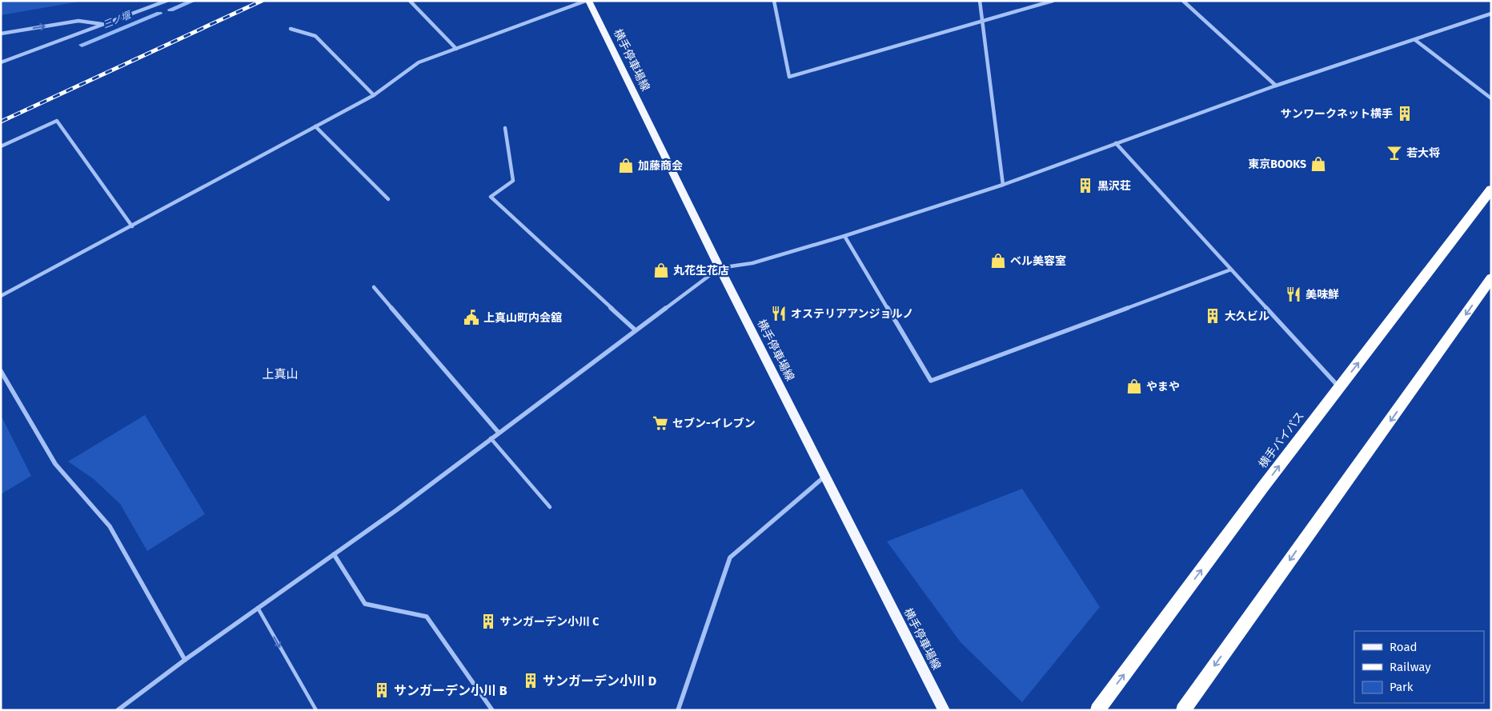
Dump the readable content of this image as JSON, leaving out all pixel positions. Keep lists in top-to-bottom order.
{
  "streets": {
    "highway": ["横手バイパス"],
    "main road": ["横手停車場線"]
  },
  "districts": ["上真山"],
  "water": ["三ノ堰"],
  "places": {
    "building": [
      "サンワークネット横手",
      "黒沢荘",
      "大久ビル",
      "サンガーデン小川 C",
      "サンガーデン小川 D",
      "サンガーデン小川 B"
    ],
    "bar": ["若大将"],
    "shop": [
      "東京BOOKS",
      "加藤商会",
      "ベル美容室",
      "丸花生花店",
      "やまや"
    ],
    "restaurant": ["美味鮮", "オステリアアンジョルノ"],
    "public building": ["上真山町内会舘"],
    "supermarket": ["セブン-イレブン"]
  },
  "legend": ["Road", "Railway", "Park"]
}
